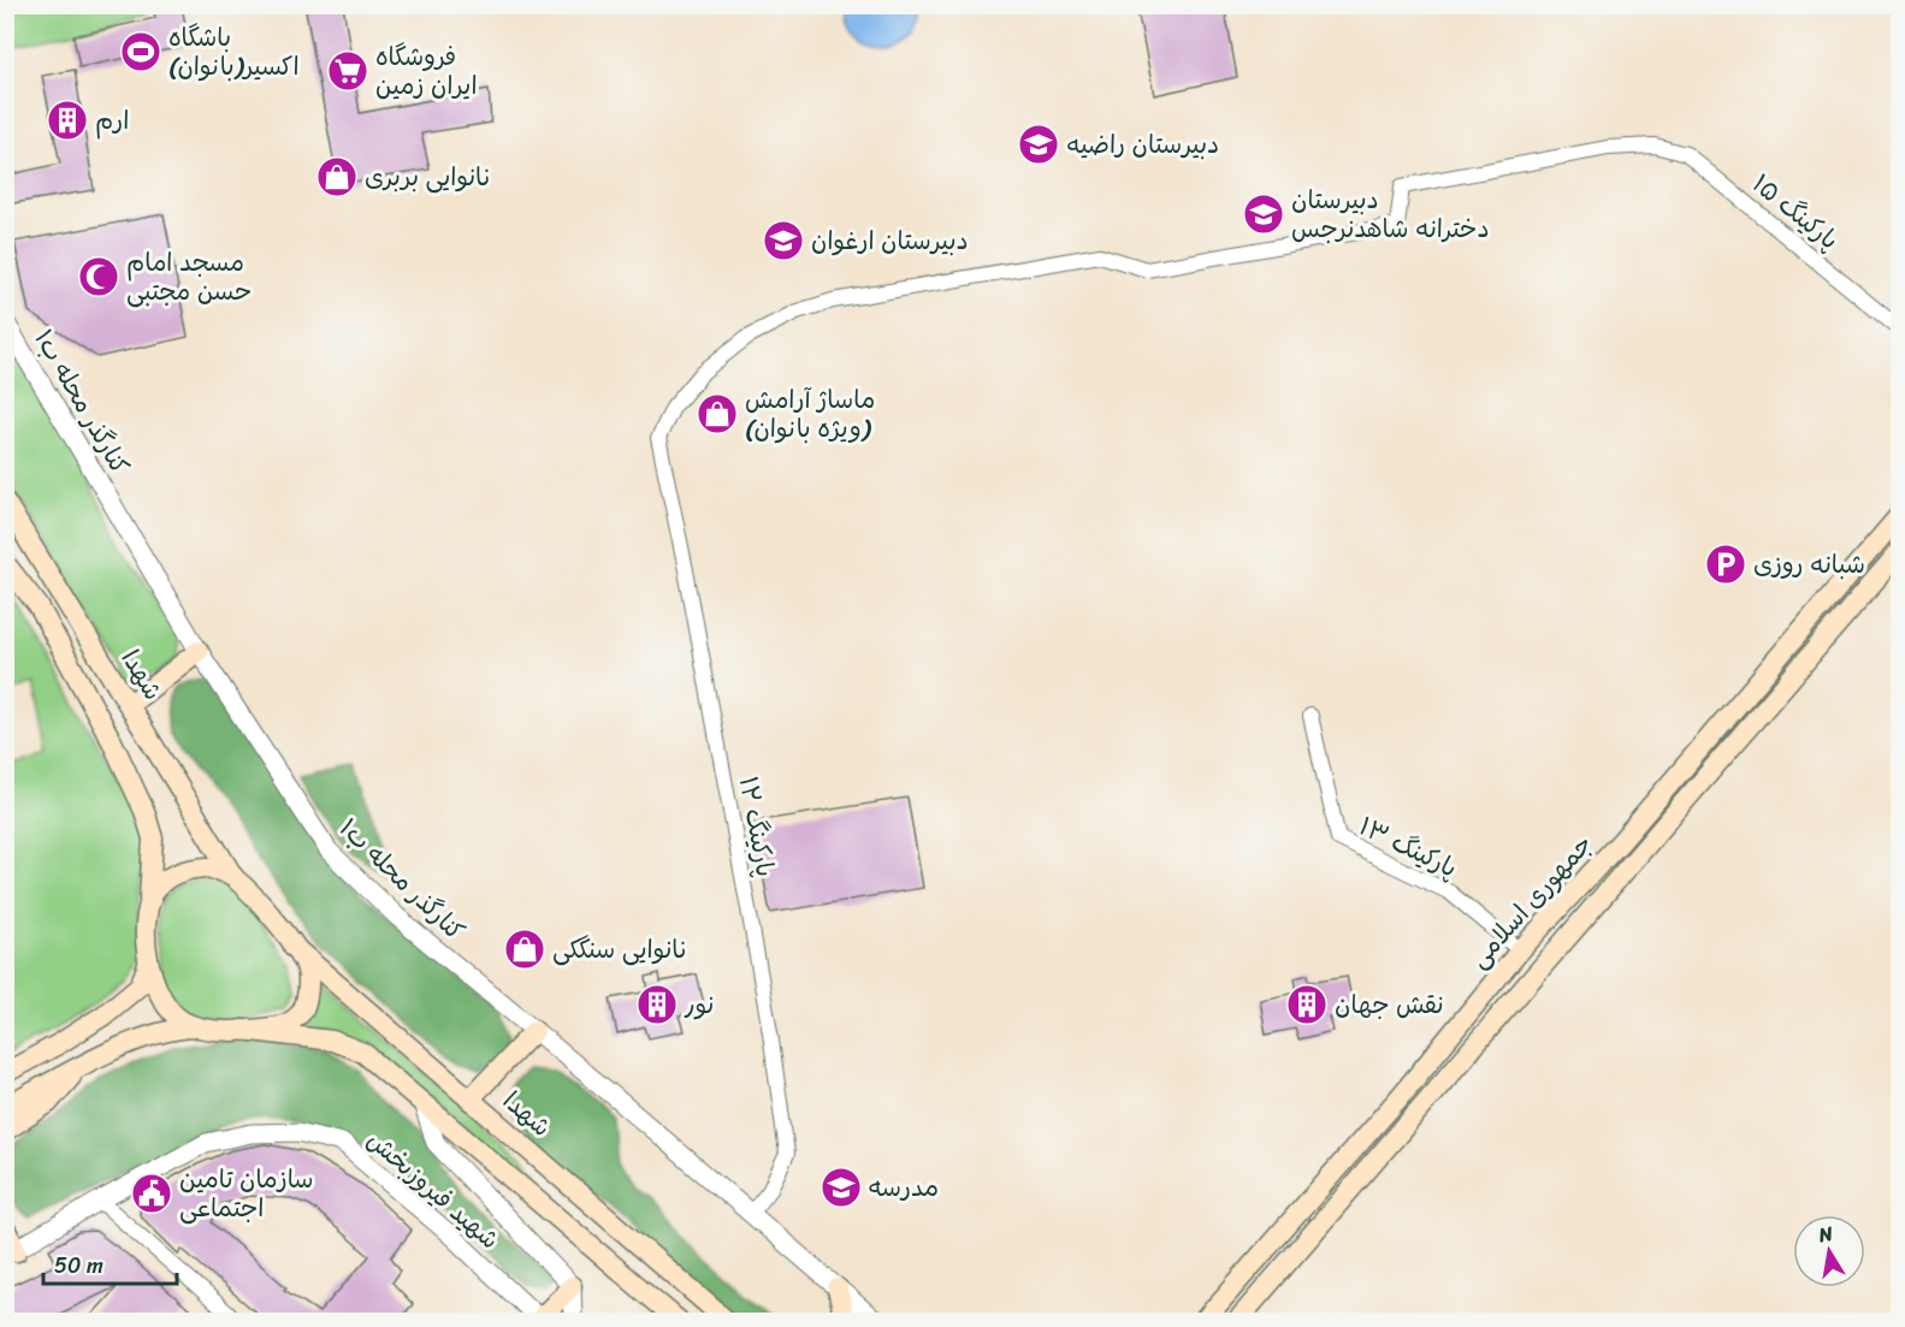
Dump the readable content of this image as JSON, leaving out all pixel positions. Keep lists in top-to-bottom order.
{
  "streets": {
    "main road": ["شهدا", "جمهوری اسلامی"],
    "street": [
      "پارکینگ ۱۵",
      "کنارگذر محله ب۱",
      "پارکینگ ۱۲",
      "پارکینگ ۱۳",
      "شهید فیروزبخش"
    ]
  },
  "crossings": [
    ["پارکینگ ۱۵", "پارکینگ ۱۲"],
    ["کنارگذر محله ب۱", "پارکینگ ۱۲"],
    ["پارکینگ ۱۳", "جمهوری اسلامی"]
  ],
  "places": {
    "sports": ["باشگاه اکسیر(بانوان)"],
    "supermarket": ["فروشگاه ایران زمین"],
    "building": ["ارم", "نور", "نقش جهان"],
    "school or university": [
      "دبیرستان راضیه",
      "دبیرستان دخترانه شاهدنرجس",
      "دبیرستان ارغوان",
      "مدرسه"
    ],
    "shop": ["نانوایی بربری", "ماساژ آرامش (ویژه بانوان)", "نانوایی سنگکی"],
    "mosque": ["مسجد امام حسن مجتبی"],
    "parking": ["شبانه روزی"],
    "public building": ["سازمان تامین اجتماعی"]
  },
  "scale_bar": "50 m",
  "north": "top"
}
